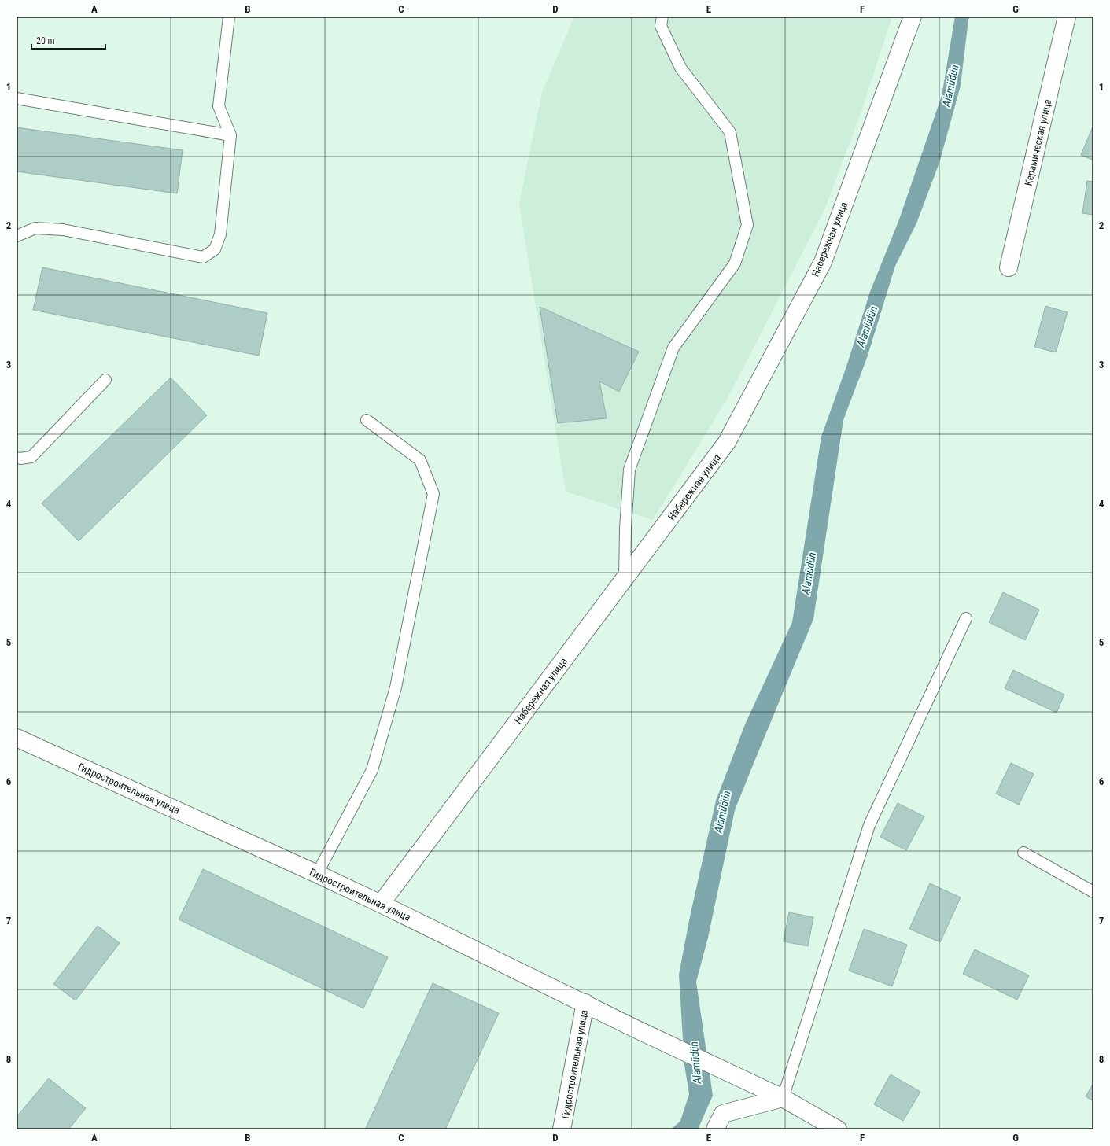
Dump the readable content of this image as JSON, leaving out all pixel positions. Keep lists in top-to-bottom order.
{
  "streets": {
    "street": ["Керамическая улица", "Набережная улица", "Гидростроительная улица"]
  },
  "crossings": [
    ["Набережная улица", "Гидростроительная улица"]
  ],
  "water": ["Alamüdün"],
  "scale_bar": "20 m",
  "grid": {
    "columns": [
      "A",
      "B",
      "C",
      "D",
      "E",
      "F",
      "G"
    ],
    "rows": [
      "1",
      "2",
      "3",
      "4",
      "5",
      "6",
      "7",
      "8"
    ]
  }
}
